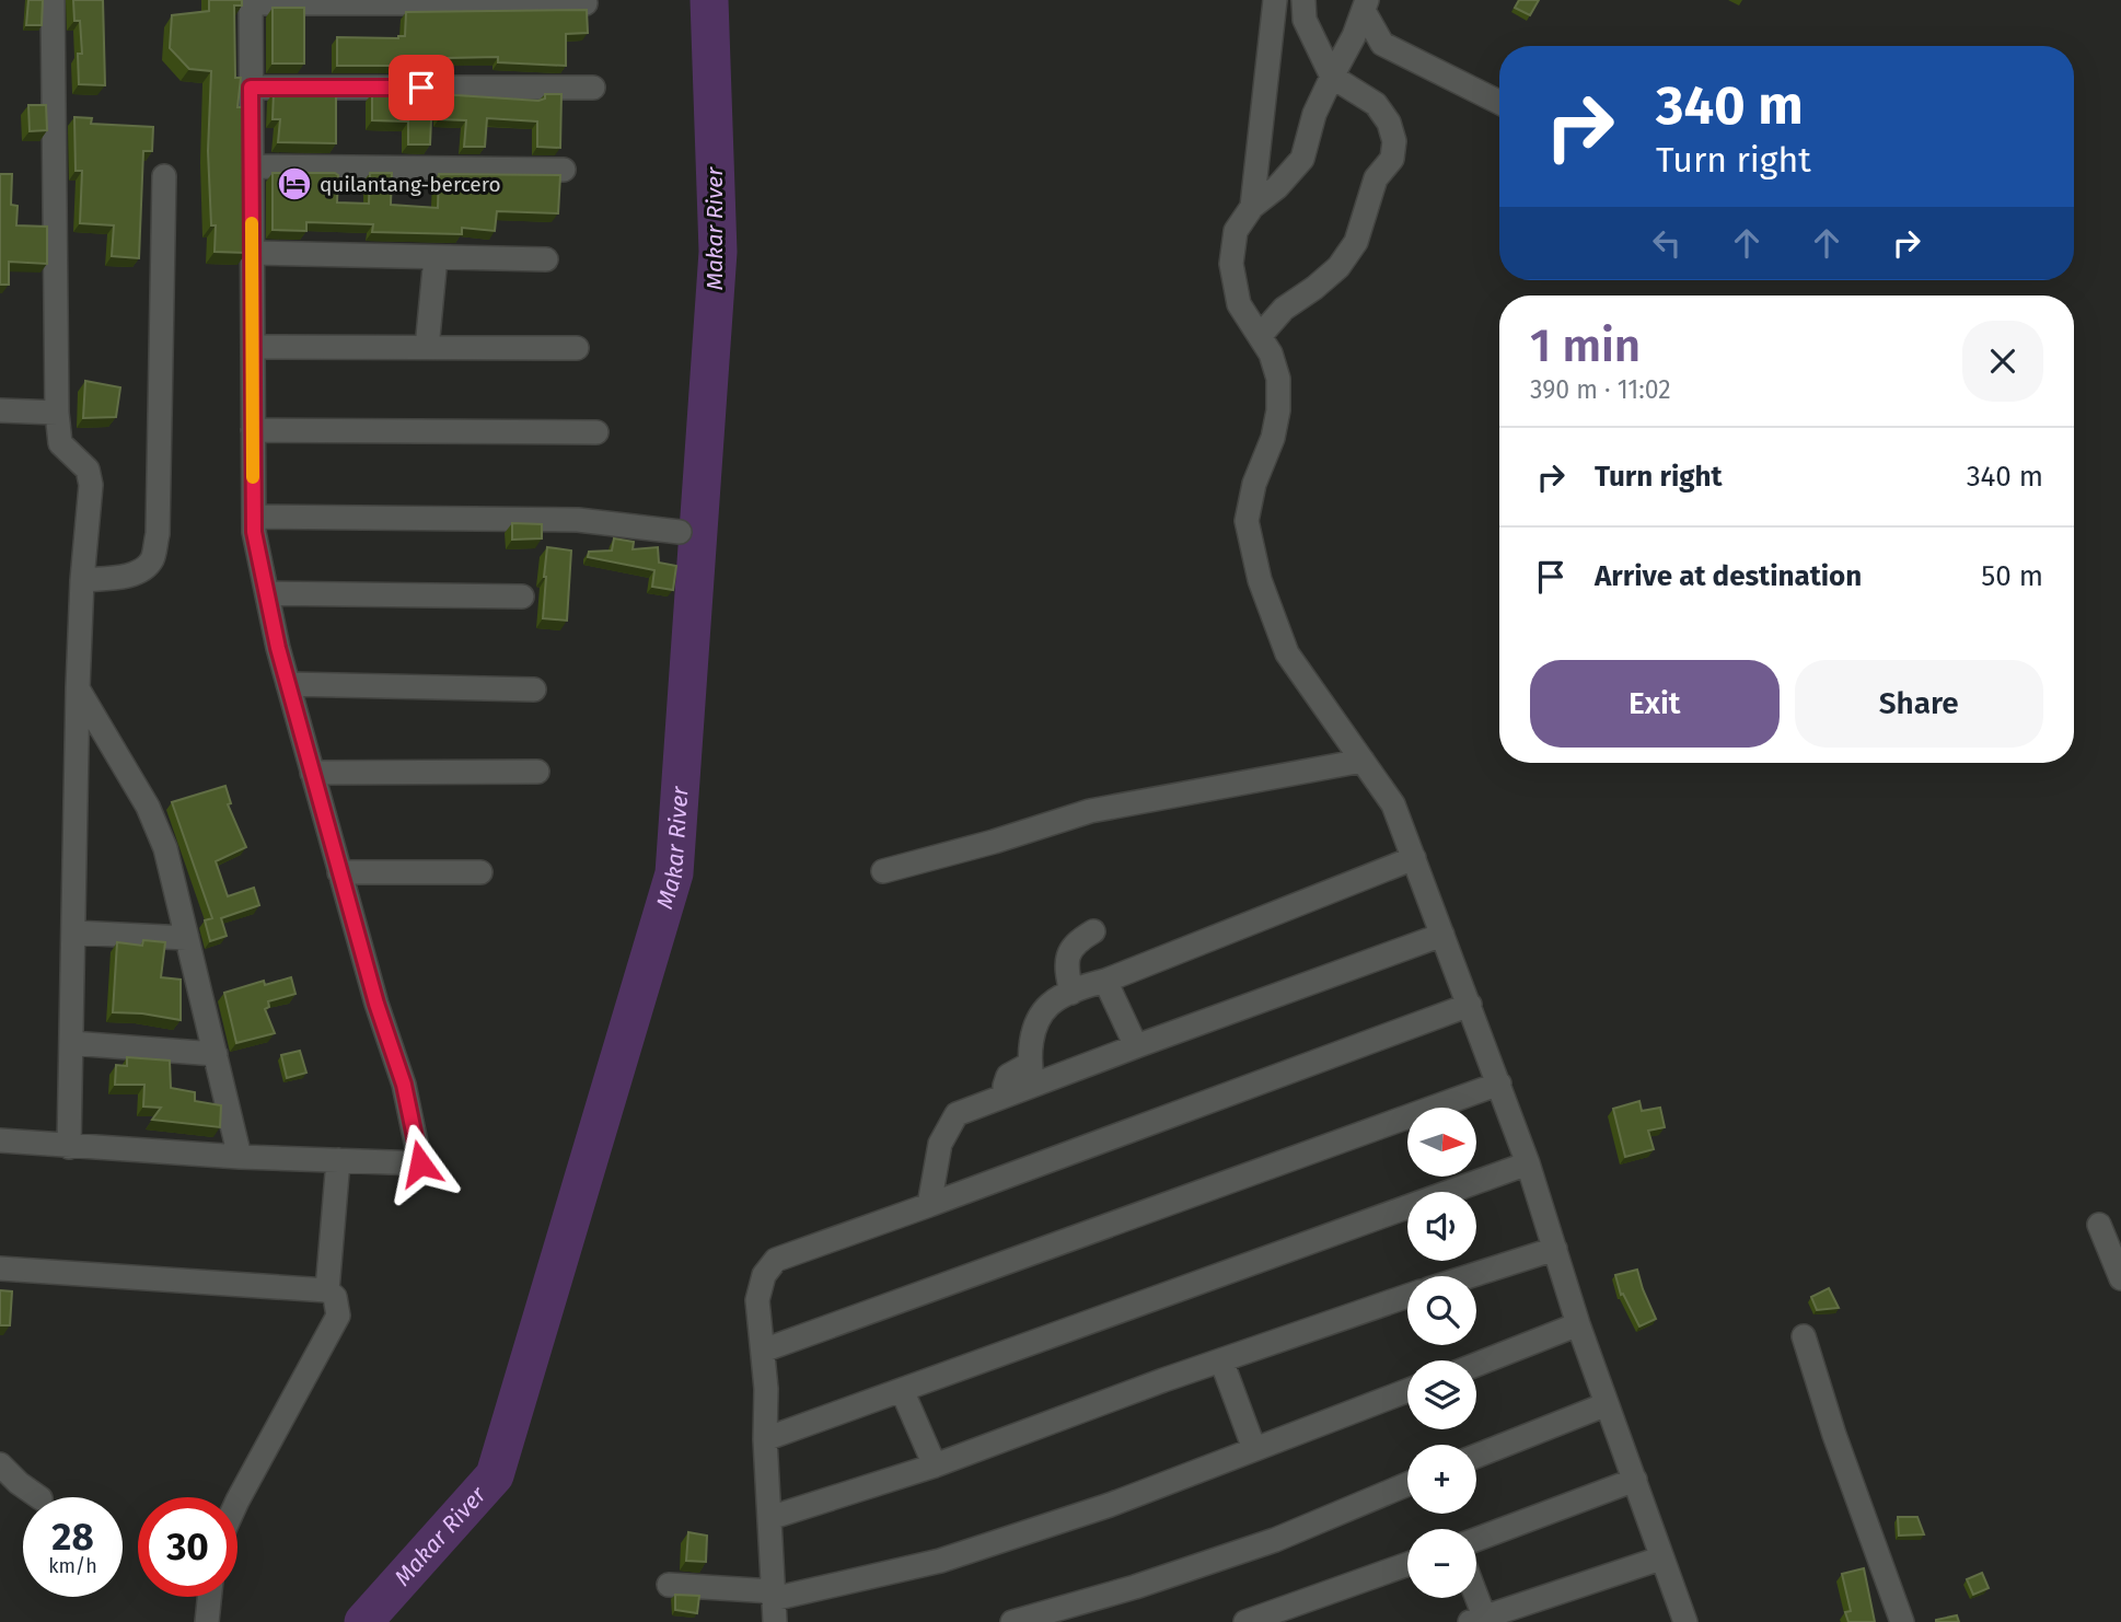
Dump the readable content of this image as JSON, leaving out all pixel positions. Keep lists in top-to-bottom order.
{
  "water": ["Makar River"],
  "places": {
    "hotel": ["quilantang-bercero"]
  },
  "north": "right",
  "page": {
    "turn": ["340 m", "Turn right"],
    "heading": ["1 min", "390 m · 11:02"],
    "list": [
      {
        "name": "Turn right",
        "value": "340 m"
      },
      {
        "name": "Arrive at destination",
        "value": "50 m"
      }
    ],
    "buttons": ["Exit", "Share"],
    "map_buttons": ["+", "−"],
    "speed": "28 km/h",
    "limit": "30"
  }
}
